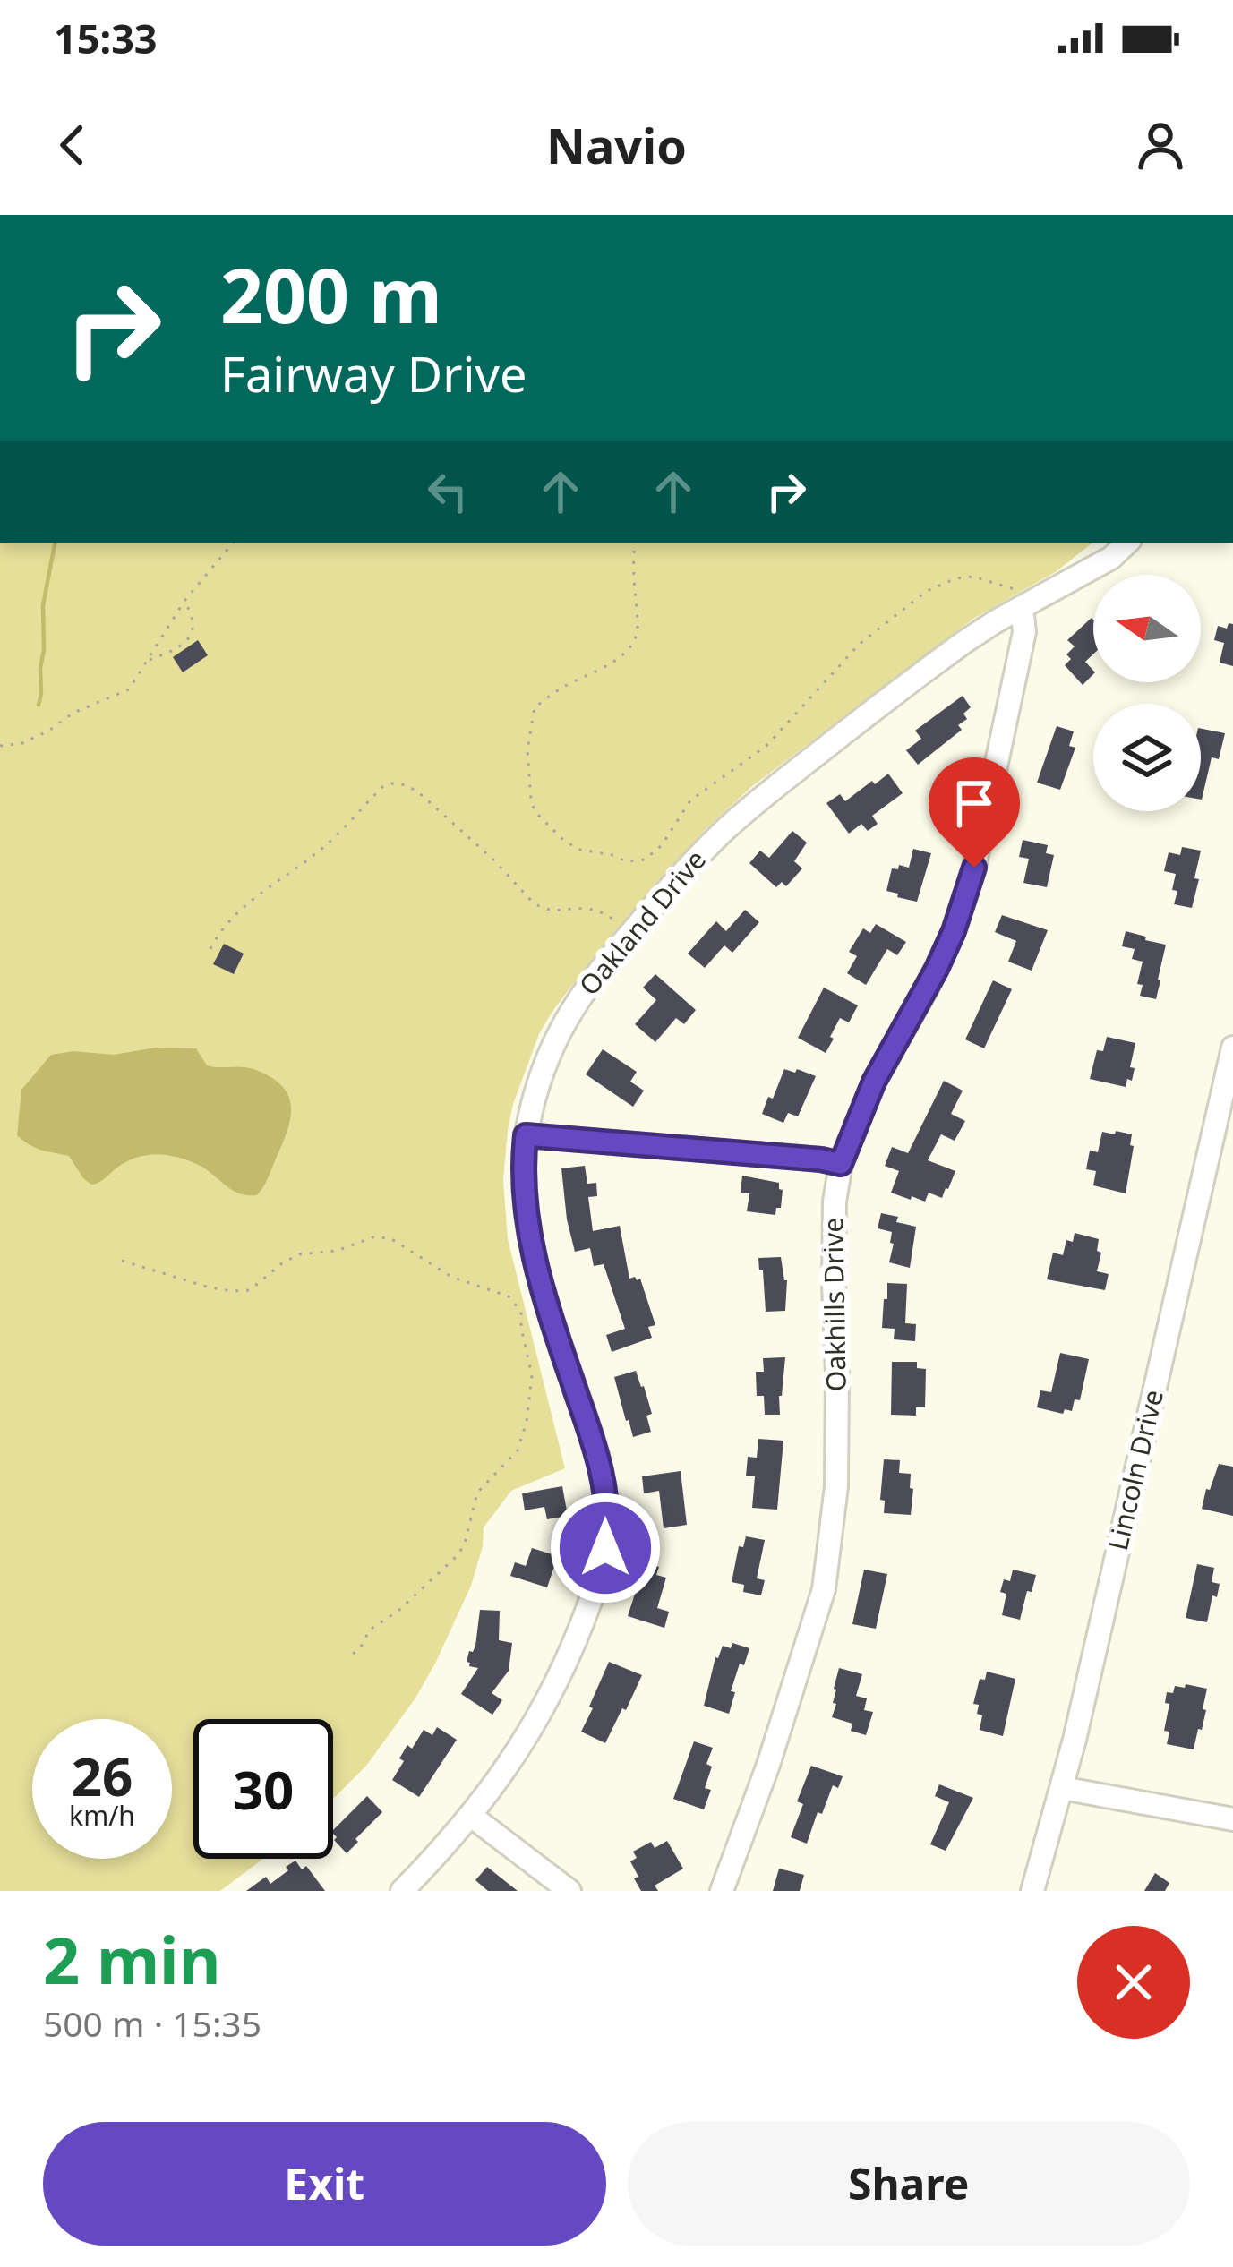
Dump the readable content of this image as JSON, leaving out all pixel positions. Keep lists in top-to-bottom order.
{
  "streets": {
    "street": ["Oakland Drive", "Oakhills Drive", "Lincoln Drive"]
  },
  "crossings": [
    ["Oakland Drive", "Oakhills Drive"]
  ],
  "north": "left",
  "page": {
    "status": "15:33",
    "header": "Navio",
    "turn": ["200 m", "Fairway Drive"],
    "speed": "26 km/h",
    "limit": "30",
    "heading": ["2 min", "500 m · 15:35"],
    "buttons": ["Exit", "Share"]
  }
}
